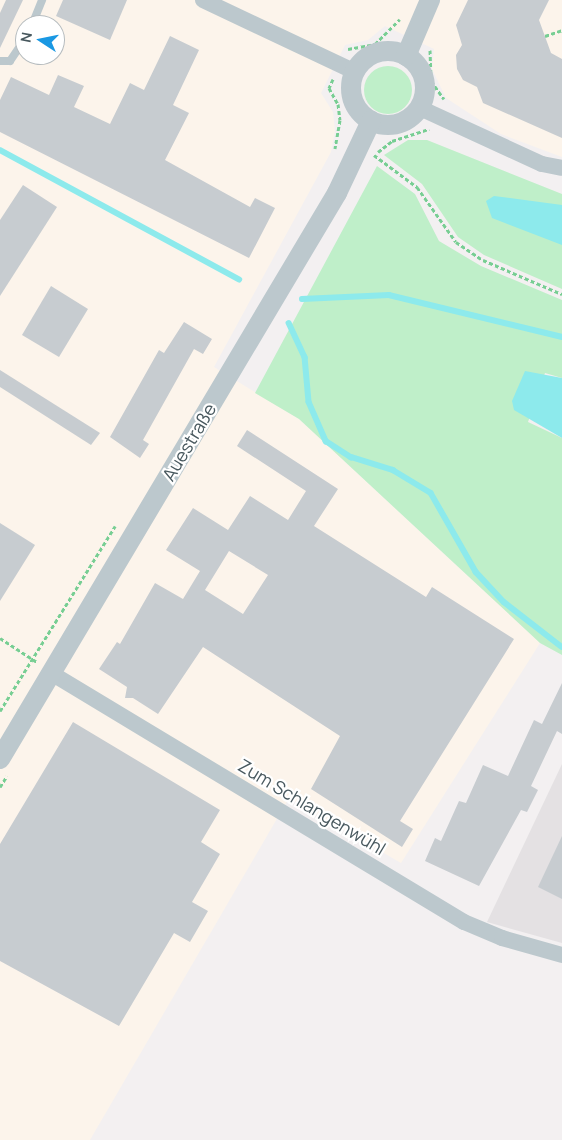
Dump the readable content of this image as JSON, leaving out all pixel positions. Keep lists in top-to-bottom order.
{
  "streets": {
    "street": ["Auestraße", "Zum Schlangenwühl"]
  },
  "crossings": [
    ["Auestraße", "Zum Schlangenwühl"]
  ],
  "north": "left"
}
